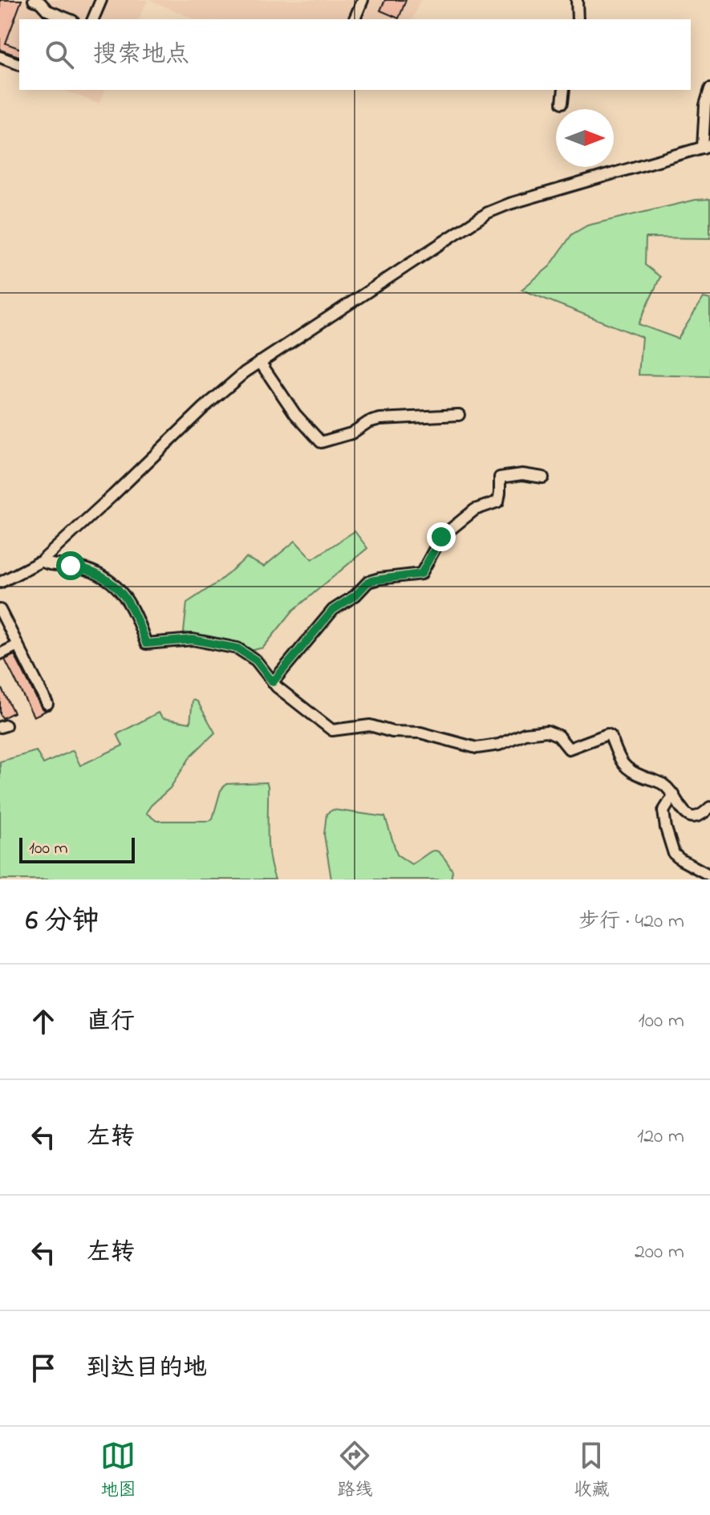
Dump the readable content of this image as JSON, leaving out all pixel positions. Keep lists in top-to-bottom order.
{
  "scale_bar": "100 m",
  "north": "right",
  "page": {
    "search": "搜索地点",
    "scale": "100 m",
    "heading": ["6 分钟", "步行 · 420 m"],
    "list": [
      ["直行", "100 m"],
      ["左转", "120 m"],
      ["左转", "200 m"],
      "到达目的地"
    ],
    "nav": ["地图", "路线", "收藏"]
  }
}
